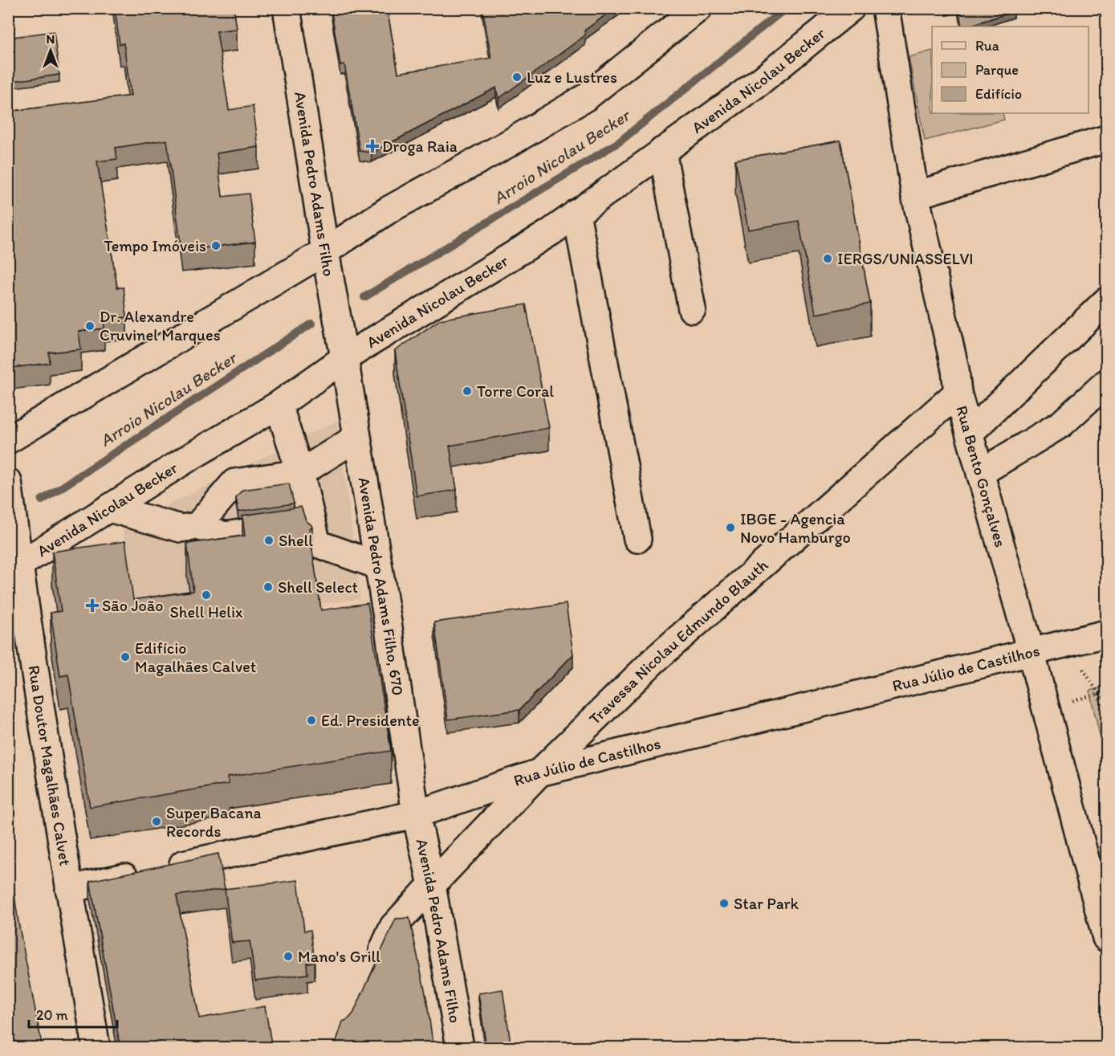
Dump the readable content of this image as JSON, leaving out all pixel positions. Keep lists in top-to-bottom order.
{
  "streets": {
    "main road": [
      "Avenida Nicolau Becker",
      "Avenida Pedro Adams Filho",
      "Rua Bento Gonçalves",
      "Avenida Pedro Adams Filho, 670",
      "Travessa Nicolau Edmundo Blauth",
      "Rua Júlio de Castilhos",
      "Rua Doutor Magalhães Calvet"
    ]
  },
  "crossings": [
    ["Avenida Nicolau Becker", "Avenida Pedro Adams Filho"],
    ["Avenida Nicolau Becker", "Avenida Pedro Adams Filho, 670"],
    ["Avenida Nicolau Becker", "Rua Doutor Magalhães Calvet"],
    ["Avenida Pedro Adams Filho", "Avenida Pedro Adams Filho, 670"],
    ["Avenida Pedro Adams Filho", "Travessa Nicolau Edmundo Blauth"],
    ["Avenida Pedro Adams Filho", "Rua Júlio de Castilhos"],
    ["Rua Bento Gonçalves", "Travessa Nicolau Edmundo Blauth"],
    ["Rua Bento Gonçalves", "Rua Júlio de Castilhos"],
    ["Avenida Pedro Adams Filho, 670", "Rua Júlio de Castilhos"],
    ["Travessa Nicolau Edmundo Blauth", "Rua Júlio de Castilhos"],
    ["Rua Júlio de Castilhos", "Rua Doutor Magalhães Calvet"]
  ],
  "water": ["Arroio Nicolau Becker"],
  "places": {
    "other": [
      "Luz e Lustres",
      "Tempo Imóveis",
      "IERGS/UNIASSELVI",
      "Dr. Alexandre Cruvinel Marques",
      "Torre Coral",
      "IBGE - Agencia Novo Hamburgo",
      "Shell",
      "Shell Select",
      "Shell Helix",
      "Edifício Magalhães Calvet",
      "Ed. Presidente",
      "Super Bacana Records",
      "Star Park",
      "Mano's Grill"
    ],
    "health": ["Droga Raia", "São João"]
  },
  "legend": ["Rua", "Parque", "Edifício"],
  "scale_bar": "20 m",
  "north": "top"
}
